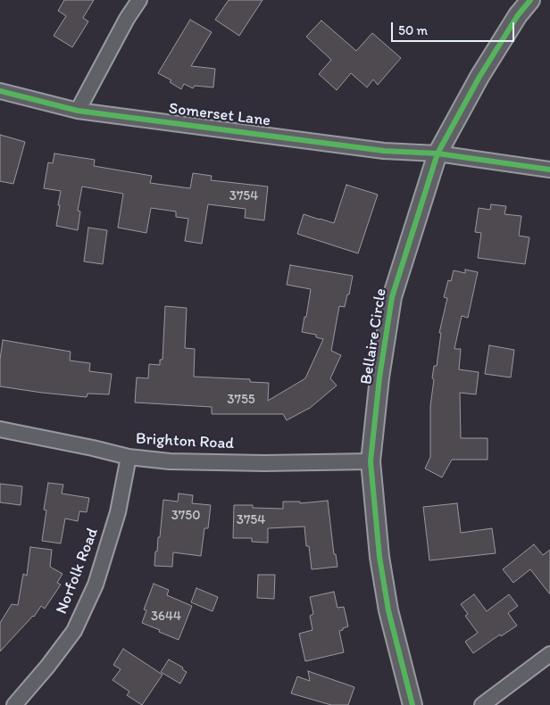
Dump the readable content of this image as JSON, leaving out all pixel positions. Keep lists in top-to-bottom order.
{
  "streets": {
    "street": [
      "Somerset Lane",
      "Bellaire Circle",
      "Brighton Road",
      "Norfolk Road"
    ]
  },
  "crossings": [
    ["Somerset Lane", "Bellaire Circle"],
    ["Bellaire Circle", "Brighton Road"],
    ["Brighton Road", "Norfolk Road"]
  ],
  "house_numbers": [
    "3754",
    "3755",
    "3750",
    "3754",
    "3644"
  ],
  "scale_bar": "50 m"
}
